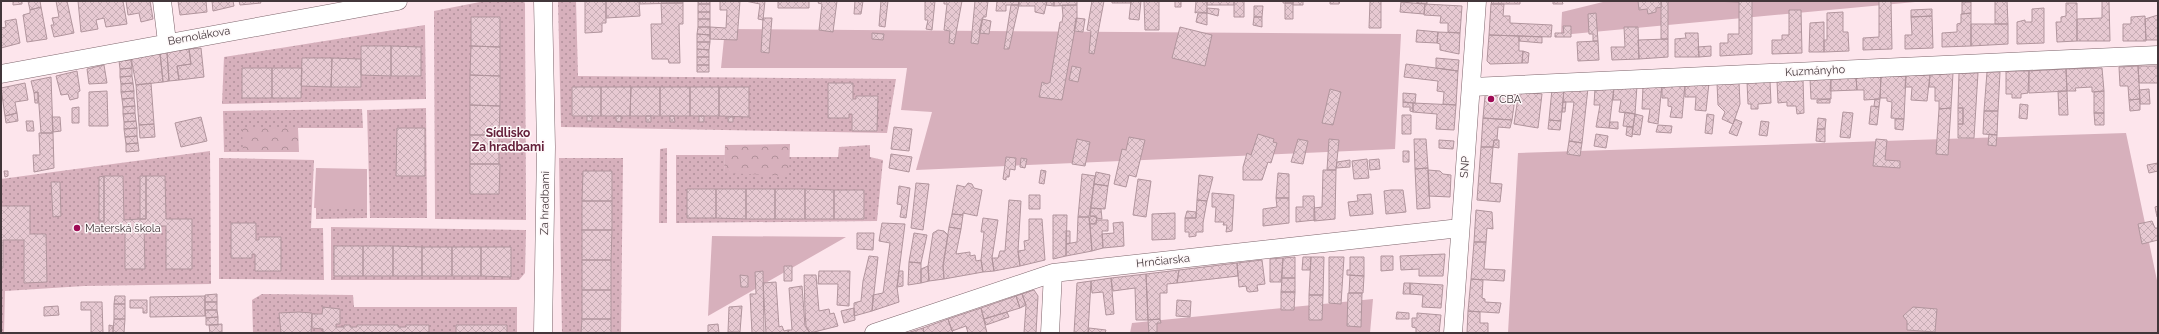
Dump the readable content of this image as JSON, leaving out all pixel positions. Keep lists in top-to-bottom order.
{
  "streets": {
    "street": [
      "Bernolákova",
      "Kuzmányho",
      "SNP",
      "Za hradbami",
      "Hrnčiarska"
    ]
  },
  "crossings": [
    ["Kuzmányho", "SNP"],
    ["SNP", "Hrnčiarska"]
  ],
  "districts": ["Sídlisko Za hradbami"],
  "places": ["CBA", "Materská škola"]
}
